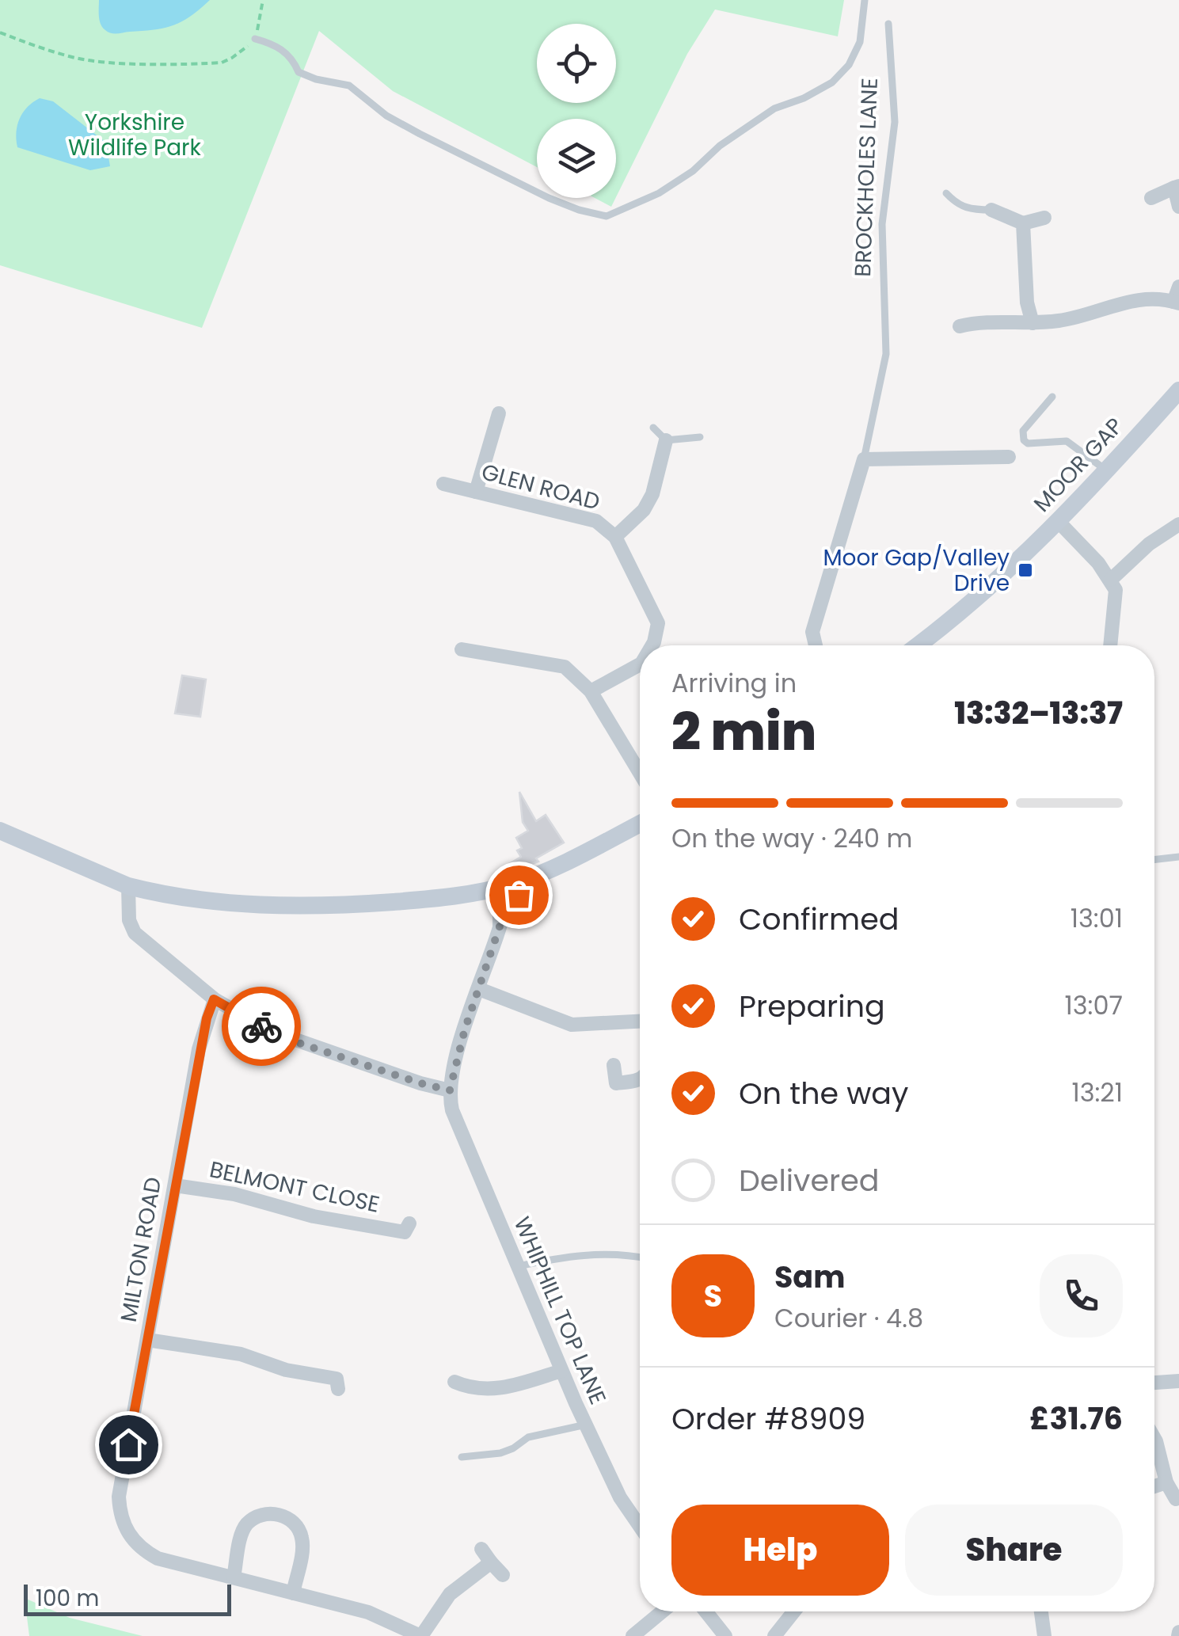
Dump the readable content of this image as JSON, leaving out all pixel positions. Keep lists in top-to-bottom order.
{
  "streets": {
    "main road": ["MOOR GAP"],
    "street": [
      "BROCKHOLES LANE",
      "GLEN ROAD",
      "BELMONT CLOSE",
      "MILTON ROAD",
      "WHIPHILL TOP LANE"
    ]
  },
  "crossings": [
    ["BELMONT CLOSE", "MILTON ROAD"]
  ],
  "parks": ["Yorkshire Wildlife Park"],
  "places": {
    "transit": ["Moor Gap/Valley Drive"]
  },
  "scale_bar": "100 m",
  "page": {
    "heading": ["2 min", "Arriving in", "13:32–13:37"],
    "panel": [
      "Sam",
      "Courier · 4.8",
      "Order #8909",
      "£31.76"
    ],
    "bar": "On the way · 240 m",
    "list": [
      ["Confirmed", "13:01"],
      ["Preparing", "13:07"],
      ["On the way", "13:21"],
      "Delivered"
    ],
    "round": "S",
    "buttons": ["Help", "Share"],
    "scale": "100 m"
  }
}
